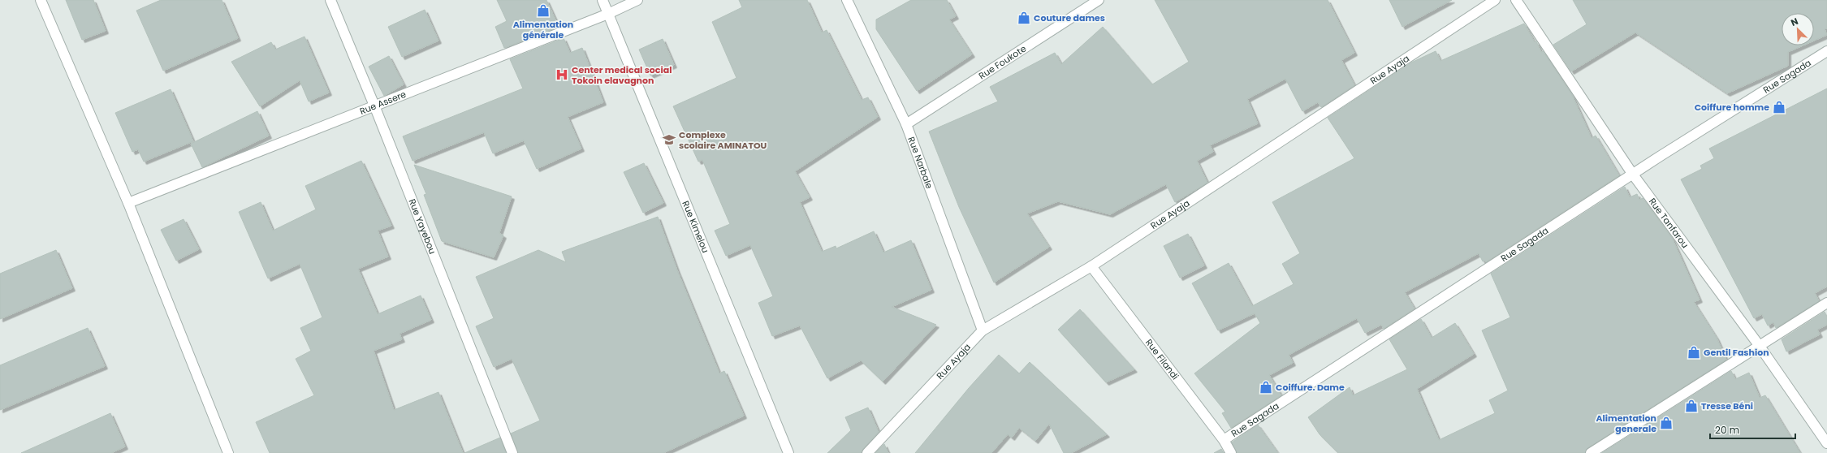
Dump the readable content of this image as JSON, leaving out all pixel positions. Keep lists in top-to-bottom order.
{
  "streets": {
    "street": [
      "Rue Foukote",
      "Rue Ayaja",
      "Rue Sagada",
      "Rue Assere",
      "Rue Narbale",
      "Rue Tanfarou",
      "Rue Yayebou",
      "Rue Kimelou",
      "Rue Filandi"
    ]
  },
  "crossings": [
    ["Rue Foukote", "Rue Narbale"],
    ["Rue Ayaja", "Rue Narbale"],
    ["Rue Ayaja", "Rue Filandi"],
    ["Rue Sagada", "Rue Tanfarou"],
    ["Rue Sagada", "Rue Filandi"],
    ["Rue Assere", "Rue Yayebou"],
    ["Rue Assere", "Rue Kimelou"]
  ],
  "places": {
    "shop": [
      "Alimentation générale",
      "Couture dames",
      "Coiffure homme",
      "Gentil Fashion",
      "Coiffure. Dame",
      "Tresse Béni",
      "Alimentation generale"
    ],
    "hospital": ["Center medical social Tokoin elavagnon"],
    "school or university": ["Complexe scolaire AMINATOU"]
  },
  "scale_bar": "20 m",
  "north": "top left"
}
